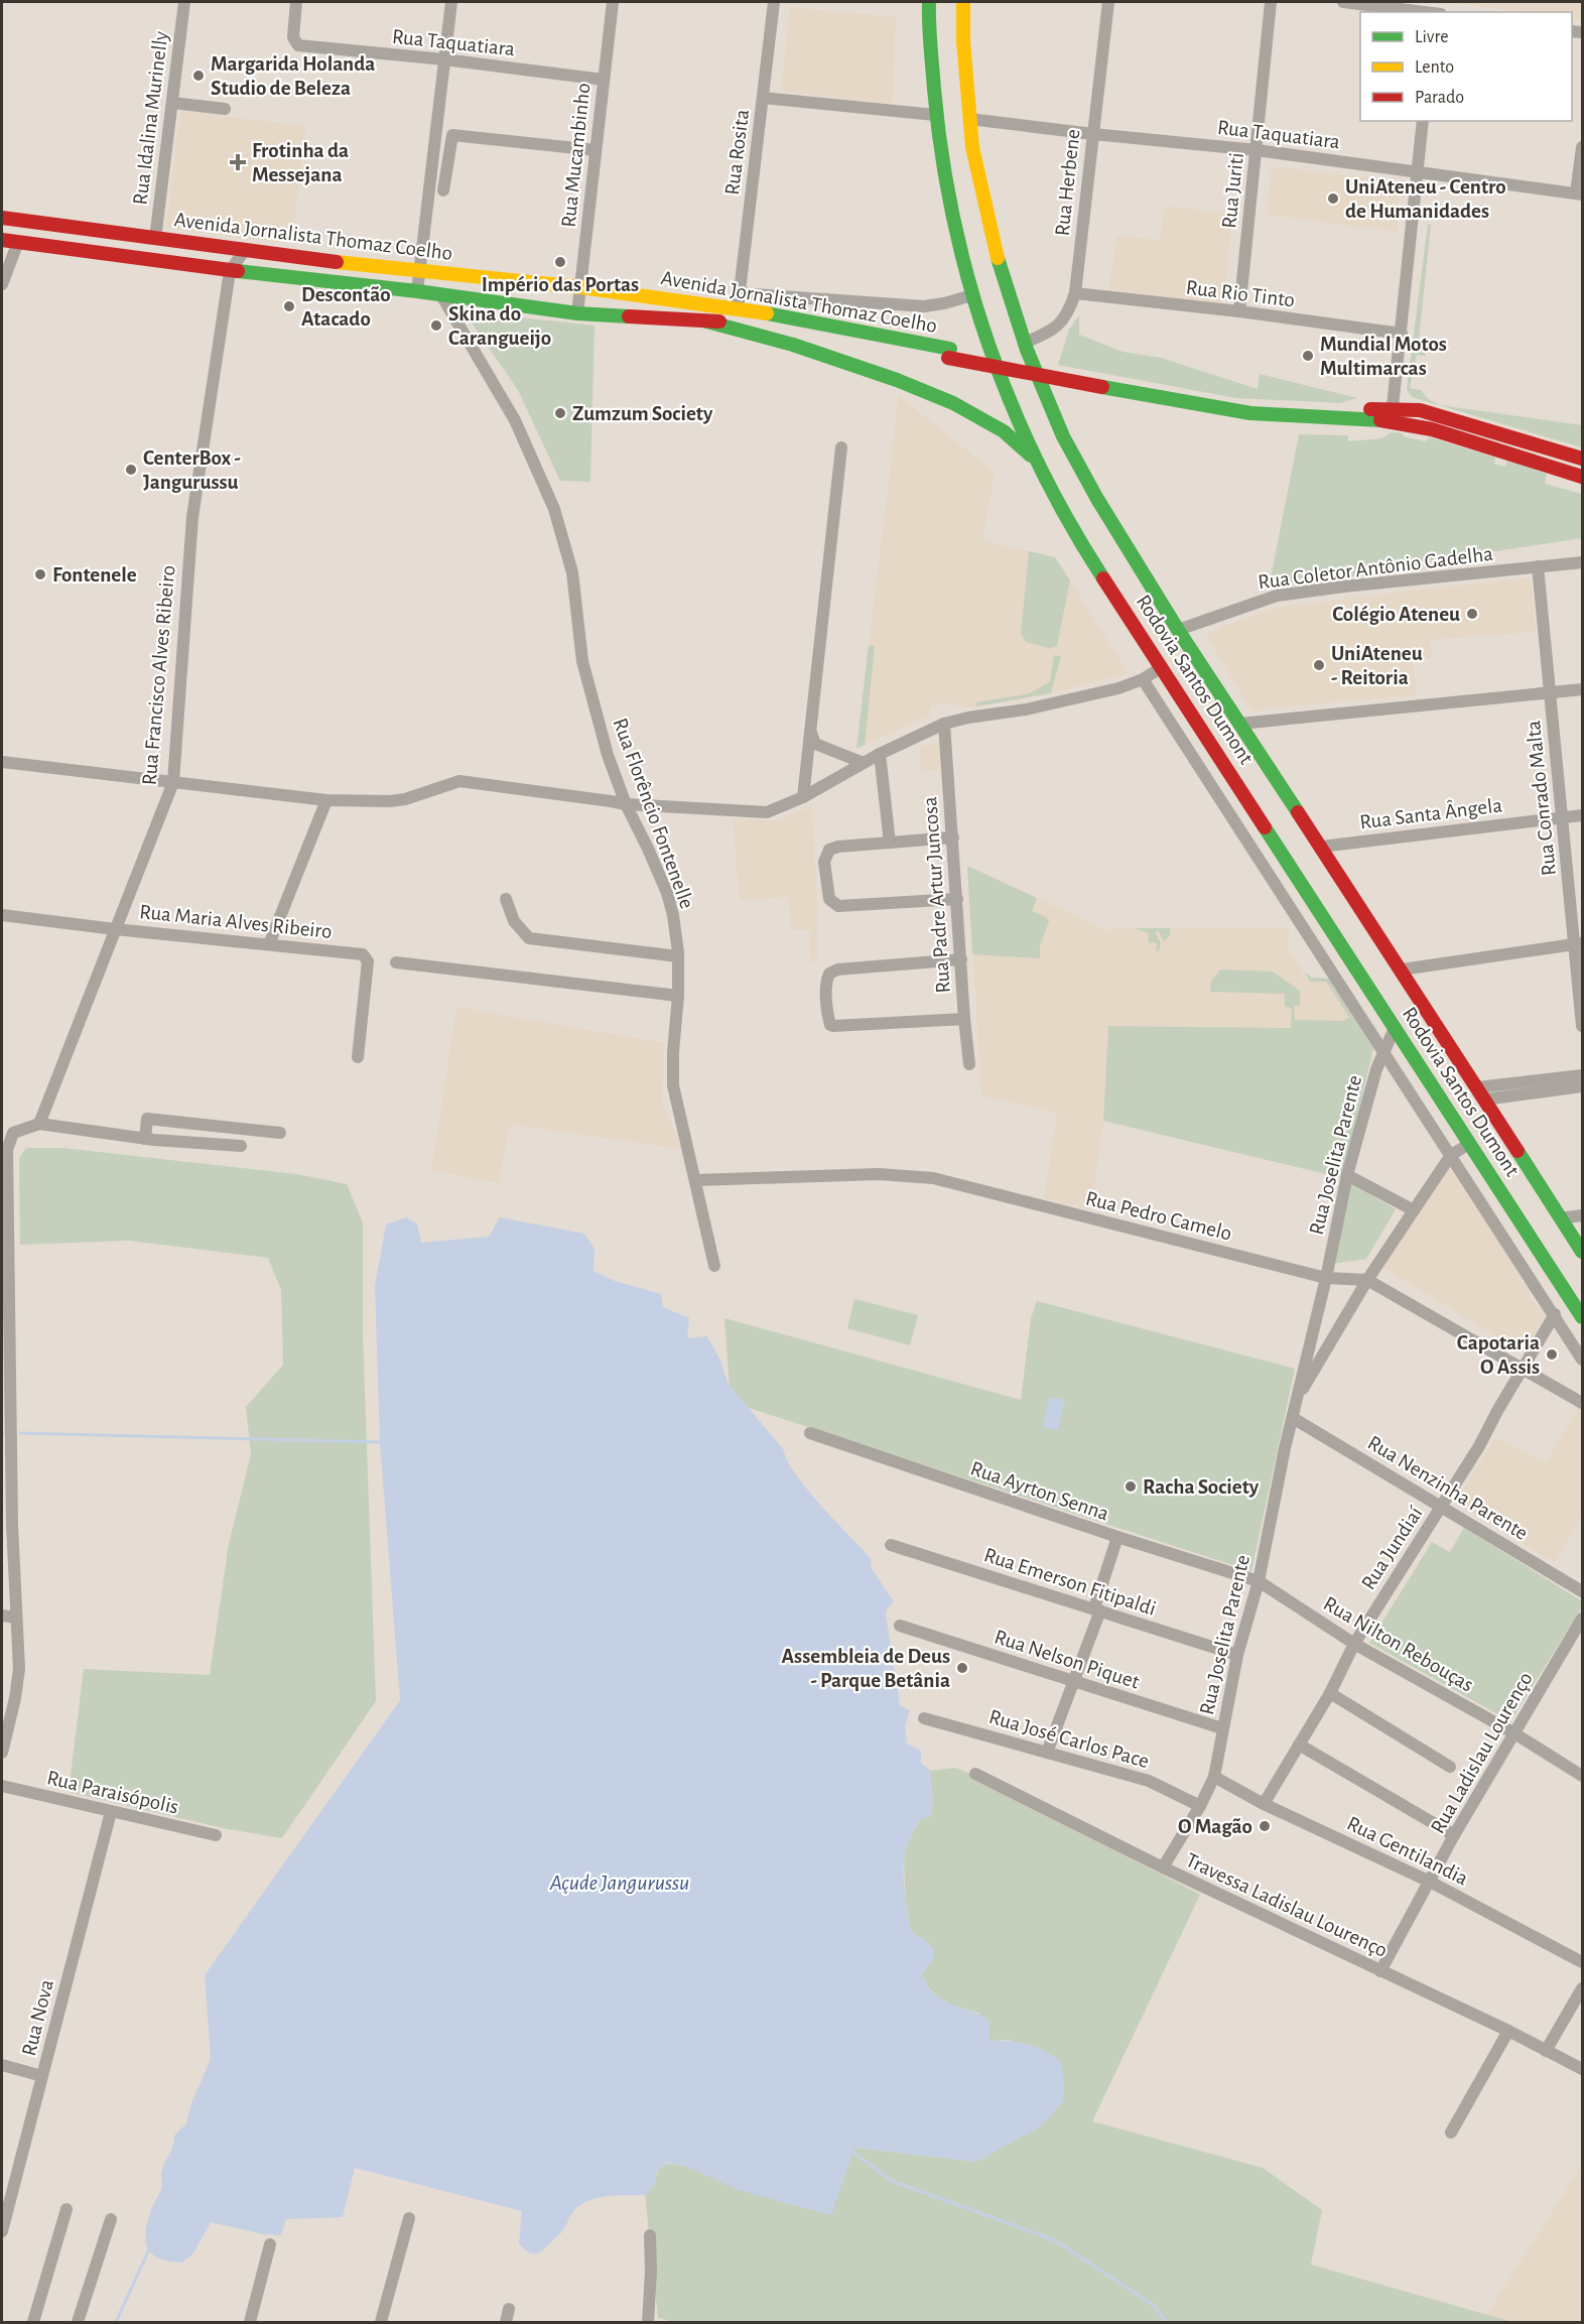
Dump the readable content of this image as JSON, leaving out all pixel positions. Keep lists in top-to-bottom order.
{
  "streets": {
    "main road": ["Avenida Jornalista Thomaz Coelho", "Rodovia Santos Dumont"],
    "street": [
      "Rua Taquatiara",
      "Rua Idalina Murinelly",
      "Rua Rosita",
      "Rua Mucambinho",
      "Rua Herbene",
      "Rua Juriti",
      "Rua Rio Tinto",
      "Rua Coletor Antônio Gadelha",
      "Rua Francisco Alves Ribeiro",
      "Rua Conrado Malta",
      "Rua Florêncio Fontenelle",
      "Rua Santa Ângela",
      "Rua Padre Artur Juncosa",
      "Rua Maria Alves Ribeiro",
      "Rua Joselita Parente",
      "Rua Pedro Camelo",
      "Rua Nenzinha Parente",
      "Rua Ayrton Senna",
      "Rua Jundiaí",
      "Rua Emerson Fitipaldi",
      "Rua Nilton Rebouças",
      "Rua Nelson Piquet",
      "Rua José Carlos Pace",
      "Rua Ladislau Lourenço",
      "Rua Paraisópolis",
      "Rua Gentilandia",
      "Travessa Ladislau Lourenço",
      "Rua Nova"
    ]
  },
  "crossings": [
    ["Rua Taquatiara", "Rua Mucambinho"],
    ["Rua Taquatiara", "Rua Herbene"],
    ["Rua Taquatiara", "Rua Juriti"],
    ["Rua Taquatiara", "Rodovia Santos Dumont"],
    ["Rua Idalina Murinelly", "Avenida Jornalista Thomaz Coelho"],
    ["Rua Rosita", "Avenida Jornalista Thomaz Coelho"],
    ["Rua Mucambinho", "Avenida Jornalista Thomaz Coelho"],
    ["Rua Herbene", "Rua Rio Tinto"],
    ["Rua Herbene", "Rodovia Santos Dumont"],
    ["Rua Juriti", "Rua Rio Tinto"],
    ["Avenida Jornalista Thomaz Coelho", "Rua Francisco Alves Ribeiro"],
    ["Avenida Jornalista Thomaz Coelho", "Rua Florêncio Fontenelle"],
    ["Rua Coletor Antônio Gadelha", "Rodovia Santos Dumont"],
    ["Rua Coletor Antônio Gadelha", "Rua Conrado Malta"],
    ["Rua Francisco Alves Ribeiro", "Rua Maria Alves Ribeiro"],
    ["Rodovia Santos Dumont", "Rua Santa Ângela"],
    ["Rodovia Santos Dumont", "Rua Joselita Parente"],
    ["Rua Conrado Malta", "Rua Santa Ângela"],
    ["Rua Florêncio Fontenelle", "Rua Pedro Camelo"],
    ["Rua Joselita Parente", "Rua Pedro Camelo"],
    ["Rua Joselita Parente", "Rua Nenzinha Parente"],
    ["Rua Joselita Parente", "Rua Ayrton Senna"],
    ["Rua Joselita Parente", "Rua Emerson Fitipaldi"],
    ["Rua Joselita Parente", "Rua Nilton Rebouças"],
    ["Rua Joselita Parente", "Rua Nelson Piquet"],
    ["Rua Joselita Parente", "Rua José Carlos Pace"],
    ["Rua Joselita Parente", "Rua Gentilandia"],
    ["Rua Joselita Parente", "Travessa Ladislau Lourenço"],
    ["Rua Pedro Camelo", "Rua Jundiaí"],
    ["Rua Nenzinha Parente", "Rua Jundiaí"],
    ["Rua Ayrton Senna", "Rua Nilton Rebouças"],
    ["Rua Jundiaí", "Rua Nilton Rebouças"],
    ["Rua Jundiaí", "Rua Gentilandia"],
    ["Rua Nilton Rebouças", "Rua Ladislau Lourenço"],
    ["Rua Ladislau Lourenço", "Rua Gentilandia"],
    ["Rua Ladislau Lourenço", "Travessa Ladislau Lourenço"],
    ["Rua Paraisópolis", "Rua Nova"]
  ],
  "water": ["Açude Jangurussu"],
  "places": {
    "other": [
      "Margarida Holanda Studio de Beleza",
      "UniAteneu - Centro de Humanidades",
      "Império das Portas",
      "Descontão Atacado",
      "Skina do Carangueijo",
      "Mundial Motos Multimarcas",
      "Zumzum Society",
      "CenterBox - Jangurussu",
      "Fontenele",
      "Colégio Ateneu",
      "UniAteneu - Reitoria",
      "Capotaria O Assis",
      "Racha Society",
      "Assembleia de Deus - Parque Betânia",
      "O Magão"
    ],
    "health": ["Frotinha da Messejana"]
  },
  "legend": ["Livre", "Lento", "Parado"]
}
